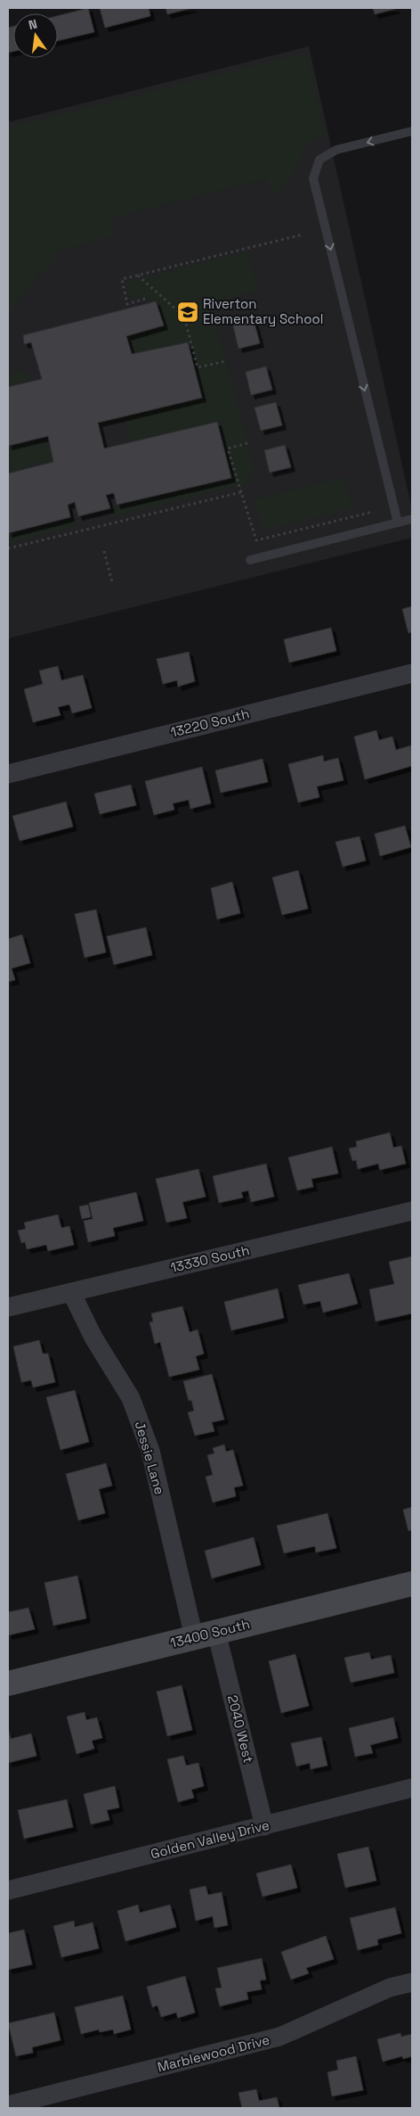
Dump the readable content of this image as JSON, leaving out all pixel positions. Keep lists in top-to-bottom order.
{
  "streets": {
    "street": [
      "13220 South",
      "13330 South",
      "Jessie Lane",
      "13400 South",
      "2040 West",
      "Golden Valley Drive",
      "Marblewood Drive"
    ]
  },
  "crossings": [
    ["13330 South", "Jessie Lane"],
    ["Jessie Lane", "13400 South"],
    ["Jessie Lane", "2040 West"],
    ["13400 South", "2040 West"],
    ["2040 West", "Golden Valley Drive"]
  ],
  "places": {
    "school or university": ["Riverton Elementary School"]
  },
  "north": "top"
}
